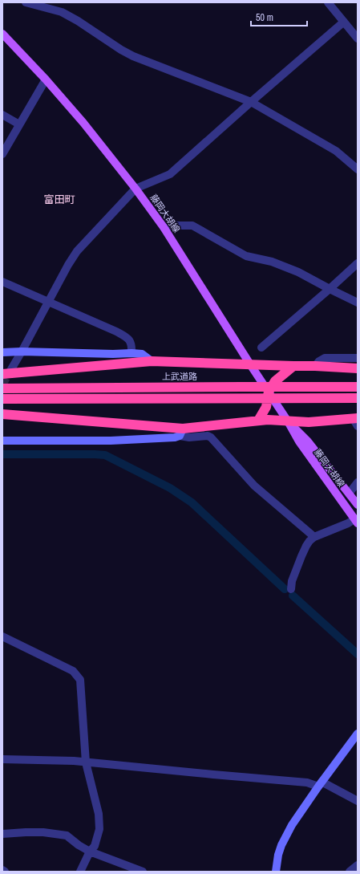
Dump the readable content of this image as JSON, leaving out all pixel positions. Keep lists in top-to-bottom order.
{
  "streets": {
    "highway": ["上武道路"],
    "main road": ["藤岡大胡線"]
  },
  "districts": ["富田町"],
  "scale_bar": "50 m"
}
